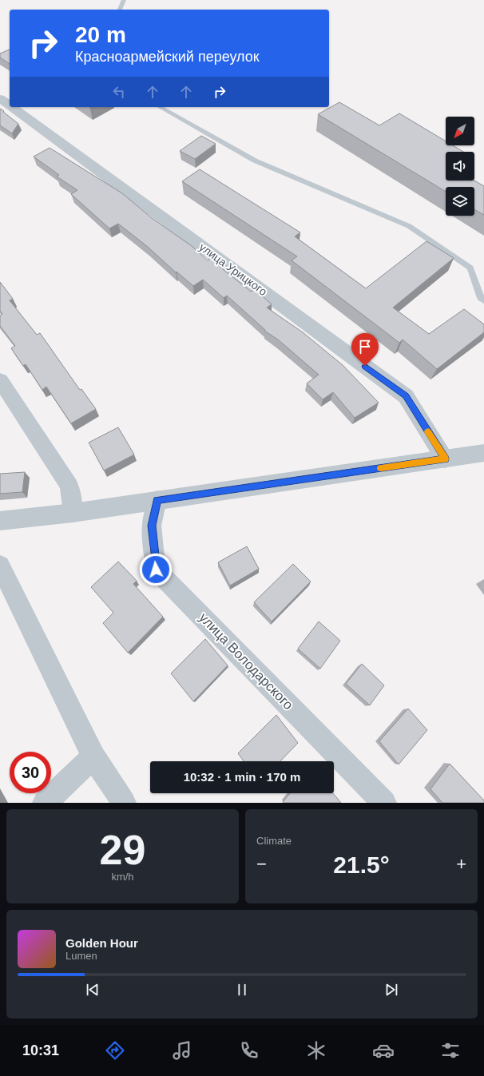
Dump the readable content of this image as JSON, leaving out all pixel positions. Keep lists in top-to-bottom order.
{
  "streets": {
    "street": ["улица Урицкого", "улица Володарского"]
  },
  "north": "bottom left",
  "page": {
    "turn": ["20 m", "Красноармейский переулок"],
    "limit": "30",
    "trip": "10:32 · 1 min · 170 m",
    "tile": [
      ["29", "km/h"],
      "Climate"
    ],
    "heat": ["−", "21.5°", "+"],
    "song": ["Golden Hour", "Lumen"],
    "tabs": "10:31"
  }
}
